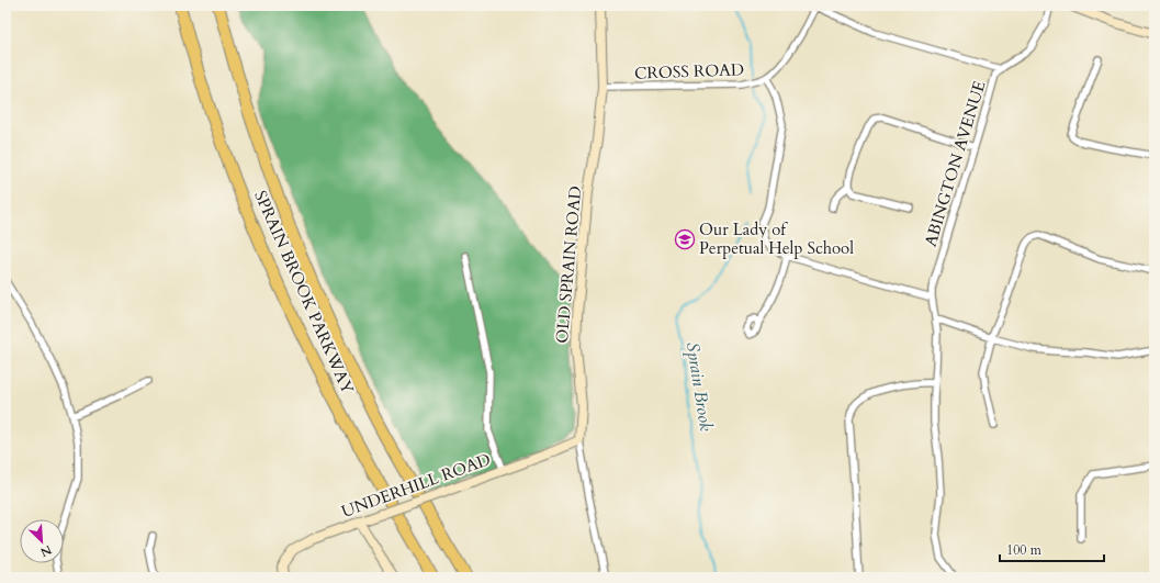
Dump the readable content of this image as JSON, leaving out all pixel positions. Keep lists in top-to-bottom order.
{
  "streets": {
    "highway": ["SPRAIN BROOK PARKWAY"],
    "street": [
      "CROSS ROAD",
      "ABINGTON AVENUE",
      "OLD SPRAIN ROAD",
      "UNDERHILL ROAD"
    ]
  },
  "crossings": [
    ["CROSS ROAD", "OLD SPRAIN ROAD"],
    ["OLD SPRAIN ROAD", "UNDERHILL ROAD"]
  ],
  "water": ["Sprain Brook"],
  "places": {
    "school or university": ["Our Lady of Perpetual Help School"]
  },
  "scale_bar": "100 m",
  "north": "bottom right"
}
